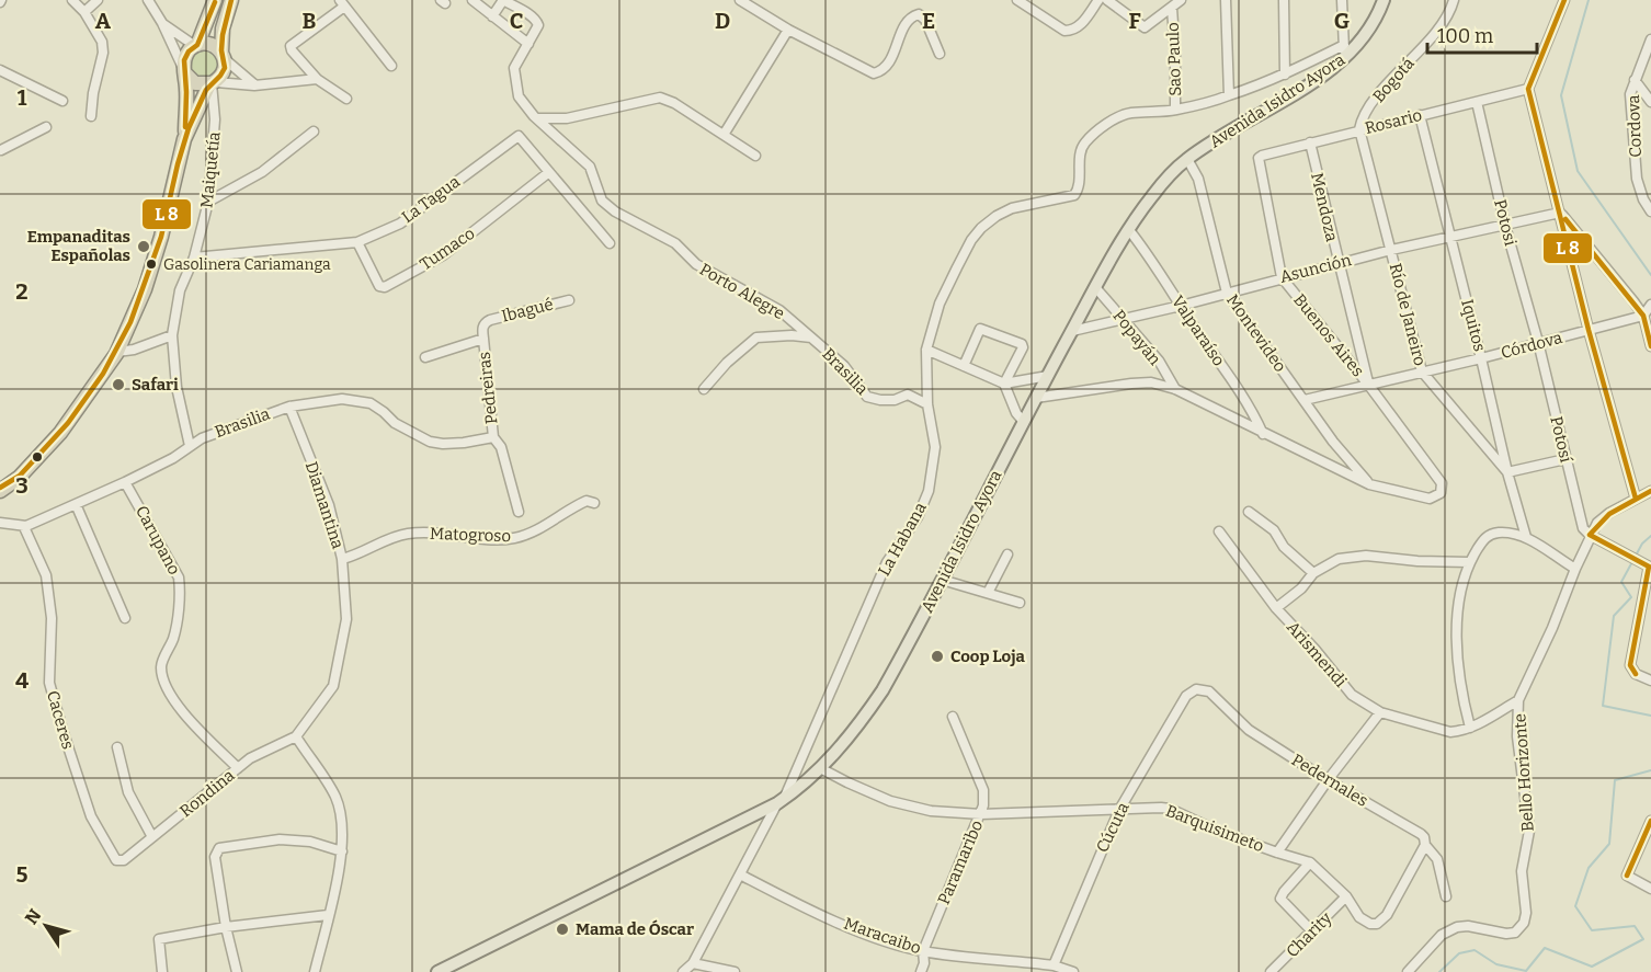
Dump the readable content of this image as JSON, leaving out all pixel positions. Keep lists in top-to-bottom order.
{
  "streets": {
    "main road": ["Avenida Isidro Ayora"],
    "street": [
      "Sao Paulo",
      "Bogotá",
      "Rosario",
      "Cordova",
      "Maiquetía",
      "La Tagua",
      "Mendoza",
      "Potosi",
      "Tumaco",
      "Asunción",
      "Porto Alegre",
      "Ibagué",
      "Río de Janeiro",
      "Iquitos",
      "Valparaíso",
      "Montevideo",
      "Buenos Aires",
      "Popayán",
      "Córdova",
      "Brasilia",
      "Pedreiras",
      "Potosí",
      "Diamantina",
      "Matogroso",
      "La Habana",
      "Carupano",
      "Arismendi",
      "Caceres",
      "Bello Horizonte",
      "Pedernales",
      "Rondina",
      "Cúcuta",
      "Barquisimeto",
      "Paramaribo",
      "Charity",
      "Maracaibo"
    ]
  },
  "crossings": [
    ["Sao Paulo", "La Habana"],
    ["Bogotá", "Rosario"],
    ["Bogotá", "Río de Janeiro"],
    ["Avenida Isidro Ayora", "Asunción"],
    ["Avenida Isidro Ayora", "Valparaíso"],
    ["Avenida Isidro Ayora", "Montevideo"],
    ["Avenida Isidro Ayora", "Popayán"],
    ["Avenida Isidro Ayora", "La Habana"],
    ["Avenida Isidro Ayora", "Barquisimeto"],
    ["Rosario", "Mendoza"],
    ["Rosario", "Potosi"],
    ["Rosario", "Río de Janeiro"],
    ["Rosario", "Iquitos"],
    ["Rosario", "Buenos Aires"],
    ["Maiquetía", "La Tagua"],
    ["Maiquetía", "Brasilia"],
    ["La Tagua", "Tumaco"],
    ["Mendoza", "Asunción"],
    ["Mendoza", "Buenos Aires"],
    ["Mendoza", "Córdova"],
    ["Potosi", "Asunción"],
    ["Potosi", "Córdova"],
    ["Potosi", "Potosí"],
    ["Asunción", "Río de Janeiro"],
    ["Asunción", "Iquitos"],
    ["Asunción", "Valparaíso"],
    ["Asunción", "Montevideo"],
    ["Asunción", "Buenos Aires"],
    ["Asunción", "Popayán"],
    ["Porto Alegre", "Brasilia"],
    ["Ibagué", "Pedreiras"],
    ["Río de Janeiro", "Iquitos"],
    ["Río de Janeiro", "Córdova"],
    ["Iquitos", "Córdova"],
    ["Montevideo", "Buenos Aires"],
    ["Montevideo", "Córdova"],
    ["Buenos Aires", "Córdova"],
    ["Córdova", "Potosí"],
    ["Brasilia", "Pedreiras"],
    ["Brasilia", "Diamantina"],
    ["Brasilia", "La Habana"],
    ["Brasilia", "Carupano"],
    ["Brasilia", "Caceres"],
    ["Potosí", "Bello Horizonte"],
    ["Diamantina", "Matogroso"],
    ["Diamantina", "Rondina"],
    ["La Habana", "Maracaibo"],
    ["Carupano", "Rondina"],
    ["Arismendi", "Bello Horizonte"],
    ["Caceres", "Rondina"],
    ["Pedernales", "Cúcuta"],
    ["Pedernales", "Barquisimeto"],
    ["Cúcuta", "Barquisimeto"],
    ["Cúcuta", "Maracaibo"],
    ["Barquisimeto", "Paramaribo"],
    ["Barquisimeto", "Charity"],
    ["Paramaribo", "Maracaibo"]
  ],
  "places": [
    "Empanaditas Españolas",
    "Gasolinera Cariamanga",
    "Safari",
    "Coop Loja",
    "Mama de Óscar"
  ],
  "scale_bar": "100 m",
  "north": "top left",
  "grid": {
    "columns": [
      "A",
      "B",
      "C",
      "D",
      "E",
      "F",
      "G"
    ],
    "rows": [
      "1",
      "2",
      "3",
      "4",
      "5"
    ]
  }
}
